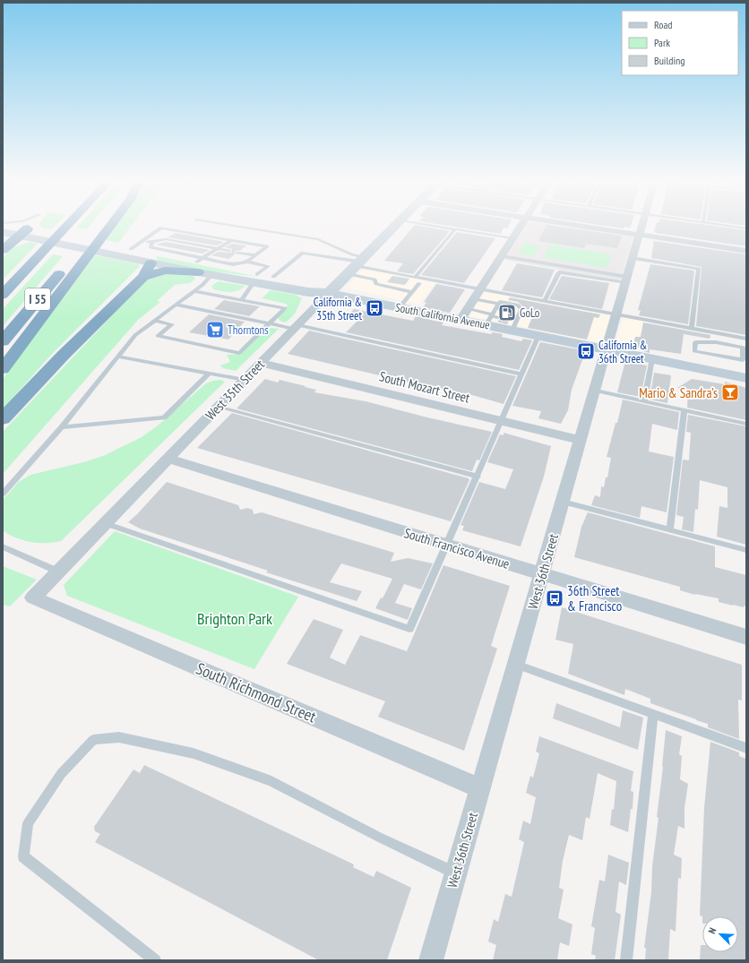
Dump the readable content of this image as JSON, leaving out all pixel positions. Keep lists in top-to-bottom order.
{
  "streets": {
    "highway": ["I 55"],
    "main road": ["South California Avenue", "West 35th Street"],
    "street": [
      "South Mozart Street",
      "South Francisco Avenue",
      "West 36th Street",
      "South Richmond Street"
    ]
  },
  "crossings": [
    ["South California Avenue", "West 35th Street"],
    ["South California Avenue", "West 36th Street"],
    ["South Mozart Street", "West 35th Street"],
    ["South Mozart Street", "West 36th Street"],
    ["West 35th Street", "South Francisco Avenue"],
    ["West 35th Street", "South Richmond Street"],
    ["South Francisco Avenue", "West 36th Street"],
    ["West 36th Street", "South Richmond Street"]
  ],
  "parks": ["Brighton Park"],
  "places": {
    "bus stop": ["California & 35th Street", "California & 36th Street", "36th Street & Francisco"],
    "fuel station": ["GoLo"],
    "supermarket": ["Thorntons"],
    "bar": ["Mario & Sandra’s"]
  },
  "legend": ["Road", "Park", "Building"],
  "north": "top left"
}
